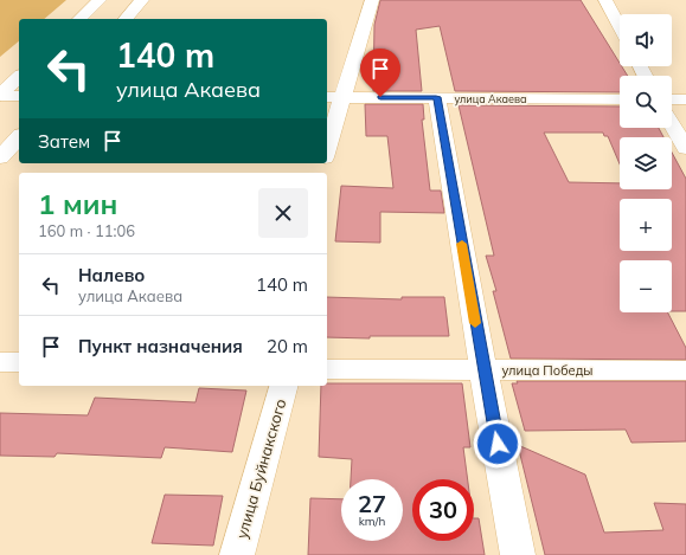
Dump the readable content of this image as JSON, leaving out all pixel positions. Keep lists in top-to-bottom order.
{
  "streets": {
    "street": ["улица Акаева", "улица Победы", "улица Буйнакского"]
  },
  "page": {
    "map_buttons": ["+", "−"],
    "turn": ["140 m", "улица Акаева"],
    "then": "Затем",
    "heading": ["1 мин", "160 m · 11:06"],
    "list": [
      {
        "name": "Налево",
        "note": "улица Акаева",
        "value": "140 m"
      },
      {
        "name": "Пункт назначения",
        "value": "20 m"
      }
    ],
    "speed": "27 km/h",
    "limit": "30"
  }
}
